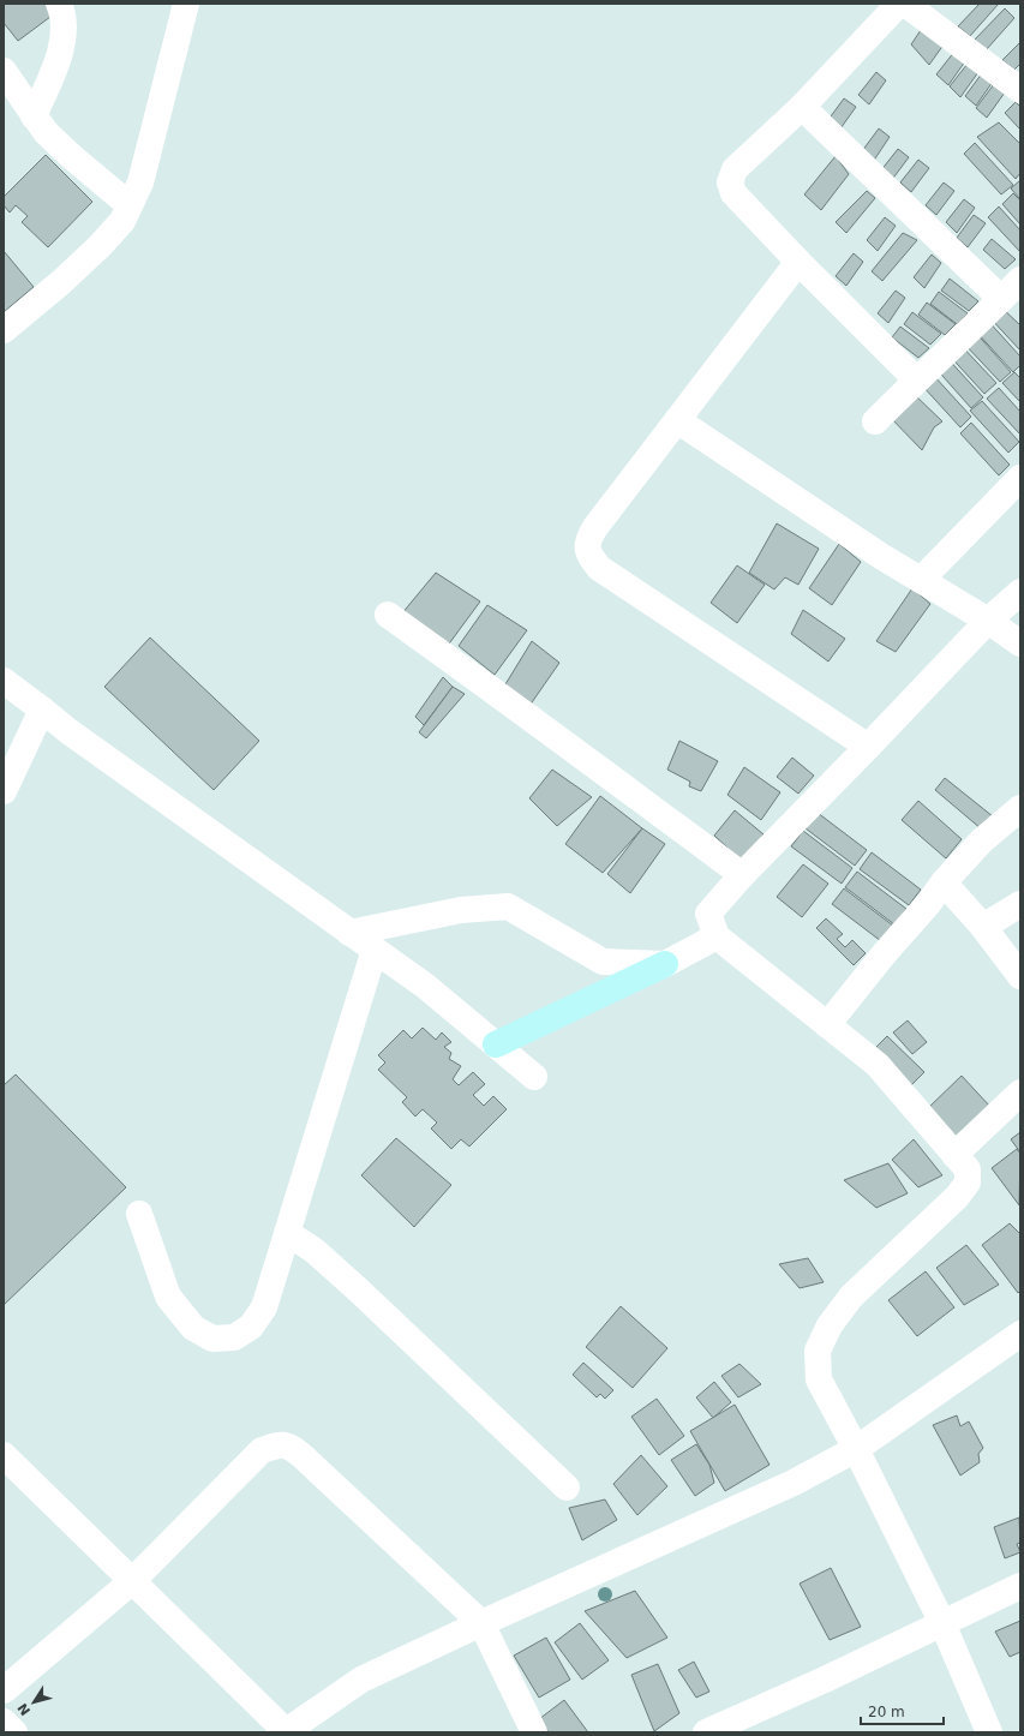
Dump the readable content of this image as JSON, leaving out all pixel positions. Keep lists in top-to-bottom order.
{
  "scale_bar": "20 m",
  "north": "bottom left"
}
